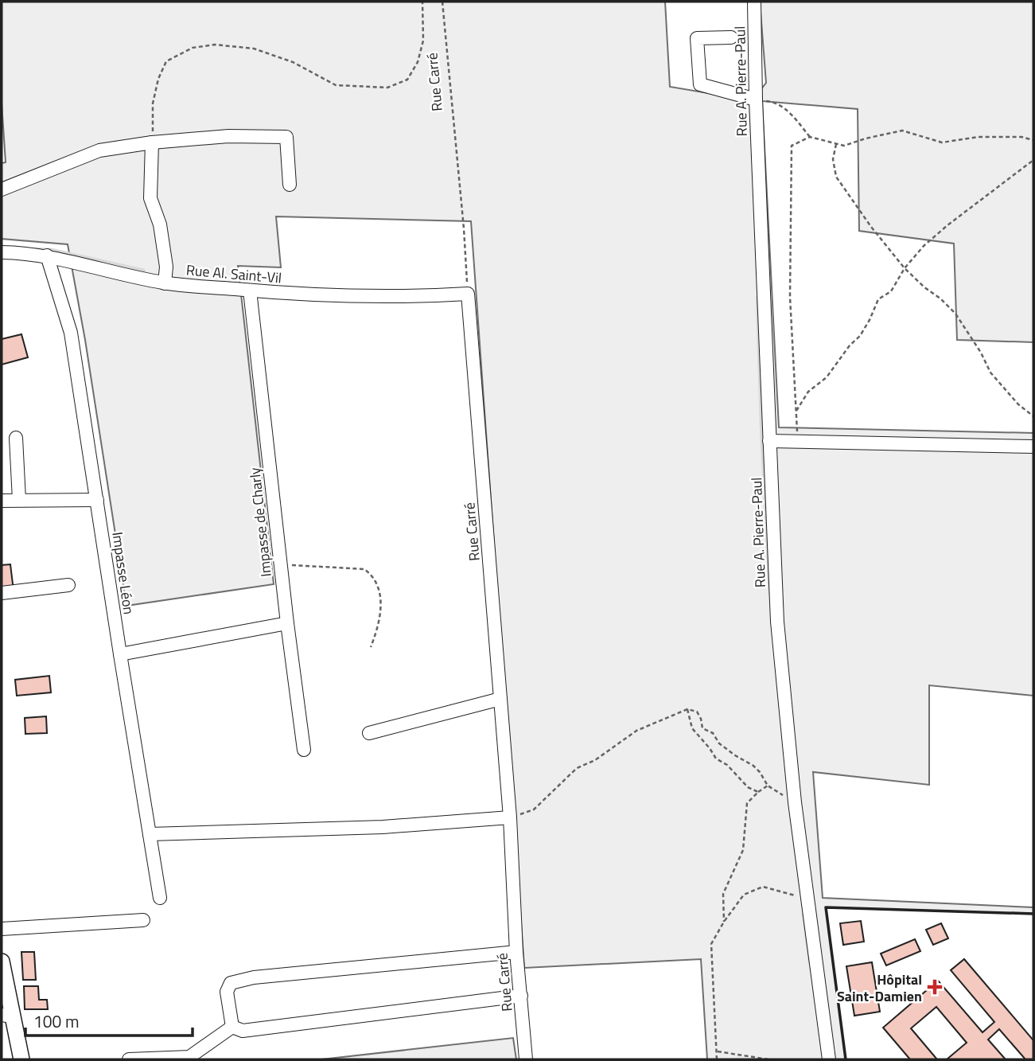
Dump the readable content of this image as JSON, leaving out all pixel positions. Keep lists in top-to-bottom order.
{
  "streets": {
    "street": [
      "Rue A. Pierre-Paul",
      "Rue Carré",
      "Rue Al. Saint-Vil",
      "Impasse de Charly",
      "Impasse Léon"
    ]
  },
  "crossings": [
    ["Rue Carré", "Rue Al. Saint-Vil"],
    ["Rue Al. Saint-Vil", "Impasse de Charly"],
    ["Rue Al. Saint-Vil", "Impasse Léon"]
  ],
  "places": {
    "health": ["Hôpital Saint-Damien"]
  },
  "scale_bar": "100 m"
}
